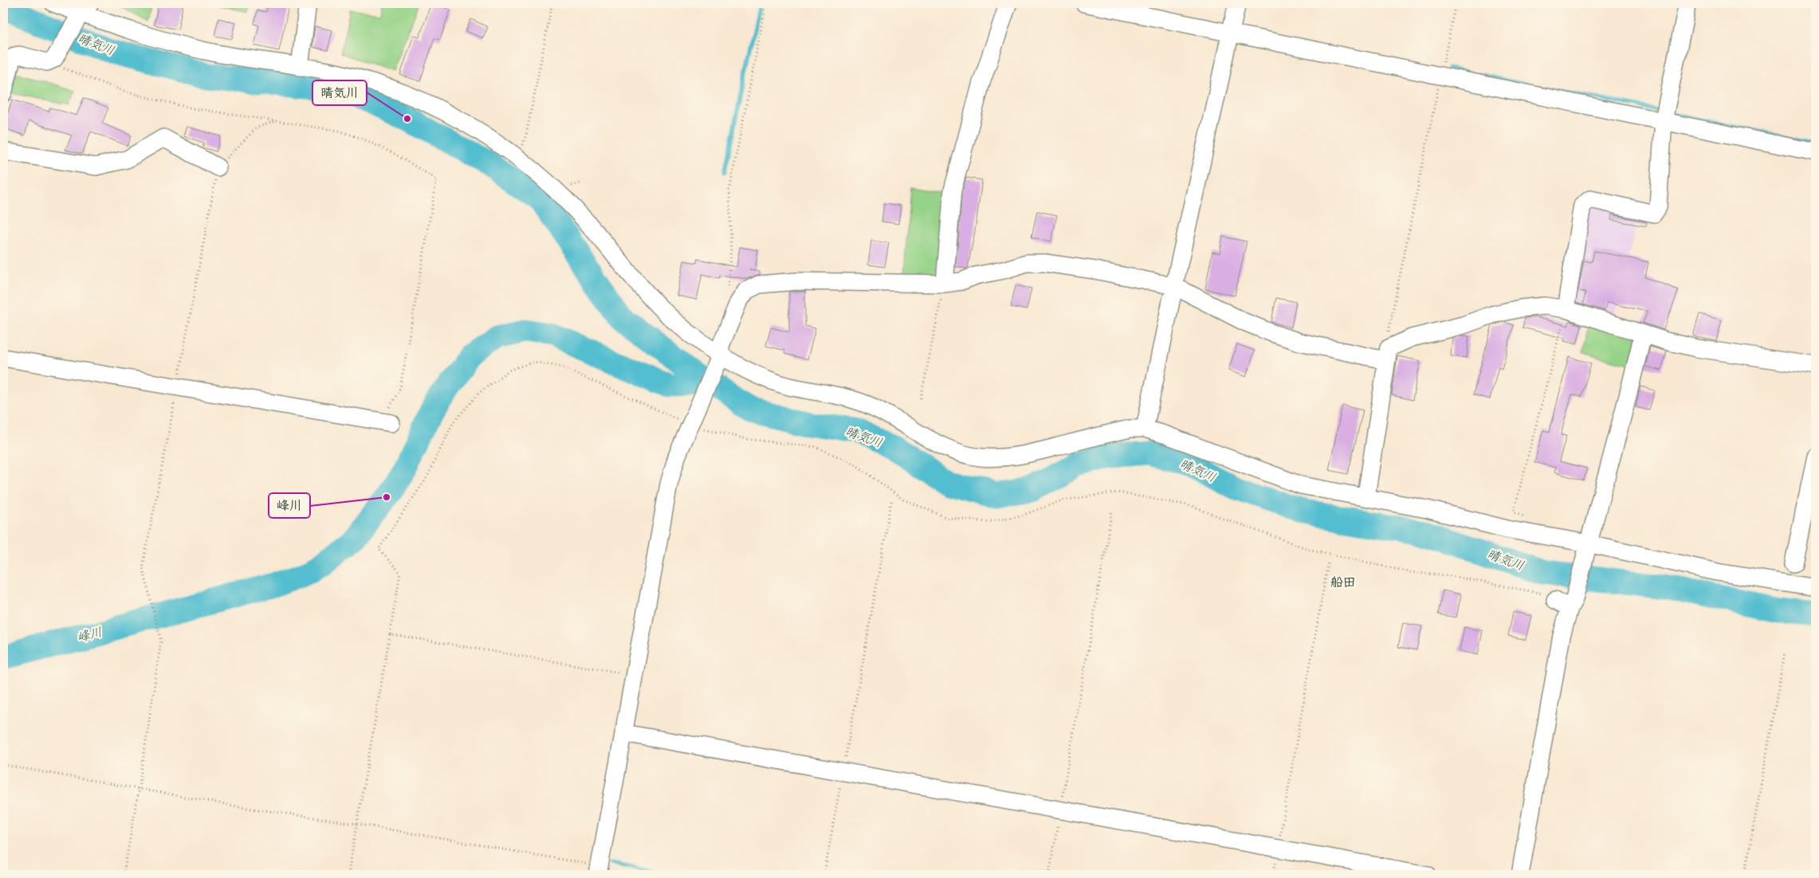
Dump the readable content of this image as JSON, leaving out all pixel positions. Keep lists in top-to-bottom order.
{
  "districts": ["船田"],
  "water": ["晴気川", "峰川"],
  "places": ["晴気川", "峰川"]
}
